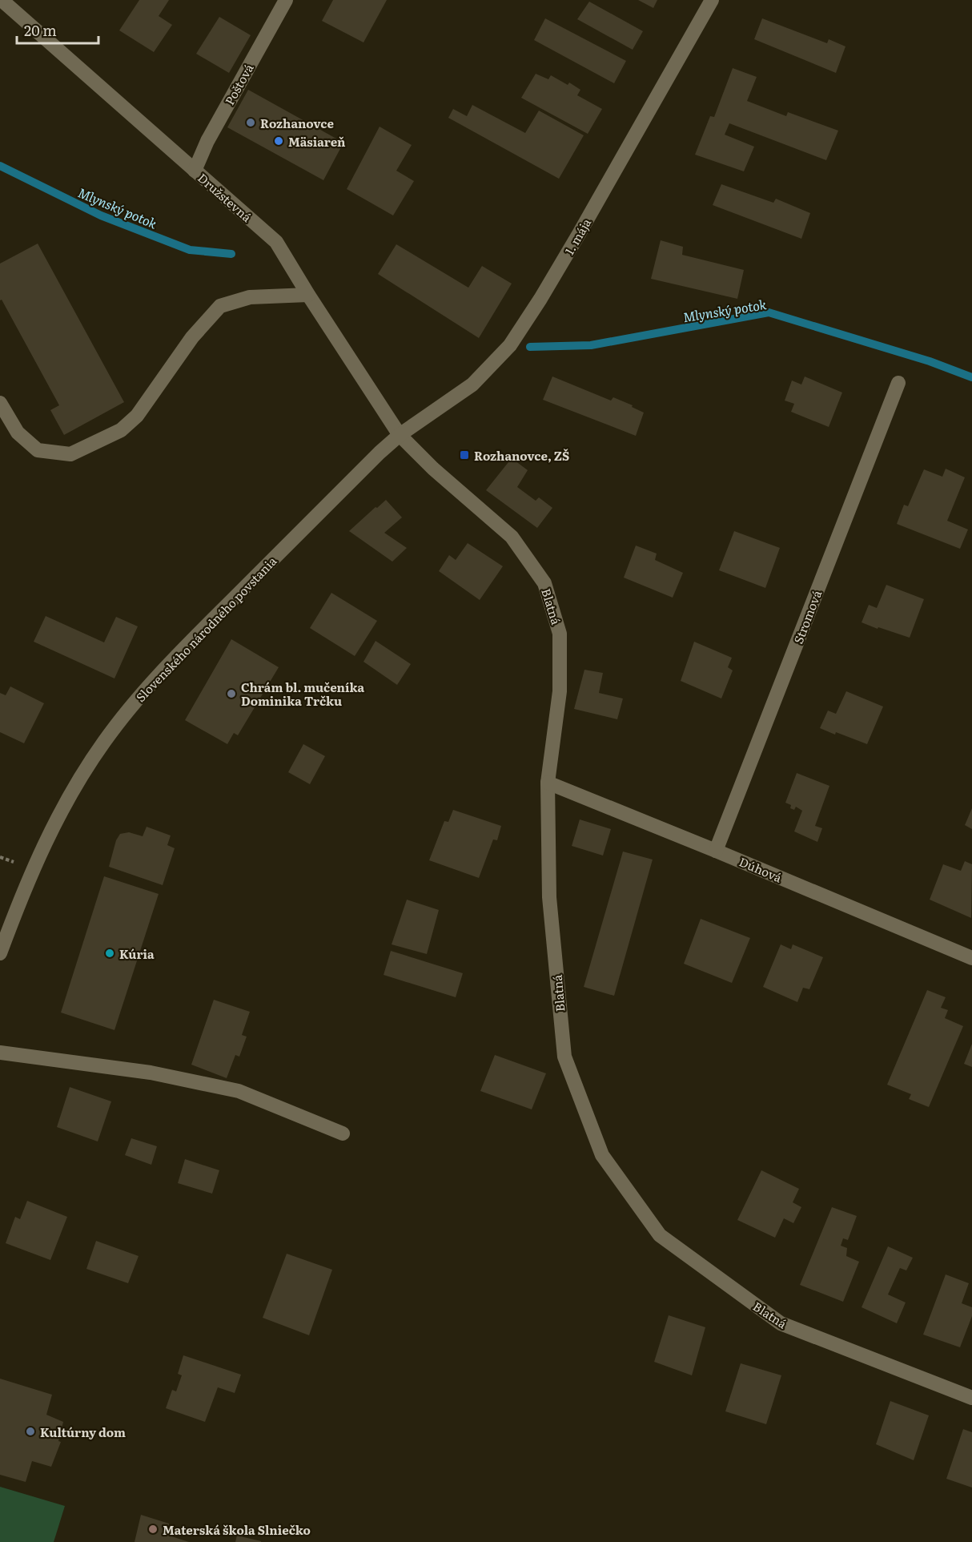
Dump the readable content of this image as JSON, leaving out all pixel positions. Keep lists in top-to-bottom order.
{
  "streets": {
    "street": [
      "Poštová",
      "Družstevná",
      "1. mája",
      "Blatná",
      "Stromová",
      "Slovenského národného povstania",
      "Dúhová"
    ]
  },
  "crossings": [
    ["Poštová", "Družstevná"],
    ["Družstevná", "1. mája"],
    ["Družstevná", "Blatná"],
    ["Družstevná", "Slovenského národného povstania"],
    ["1. mája", "Blatná"],
    ["1. mája", "Slovenského národného povstania"],
    ["Blatná", "Slovenského národného povstania"],
    ["Blatná", "Dúhová"],
    ["Stromová", "Dúhová"]
  ],
  "water": ["Mlynský potok"],
  "places": {
    "other": [
      "Rozhanovce",
      "Mäsiareň",
      "Chrám bl. mučeníka Dominika Trčku",
      "Kúria",
      "Kultúrny dom",
      "Materská škola Slniečko"
    ],
    "transit": ["Rozhanovce, ZŠ"]
  },
  "scale_bar": "20 m"
}
